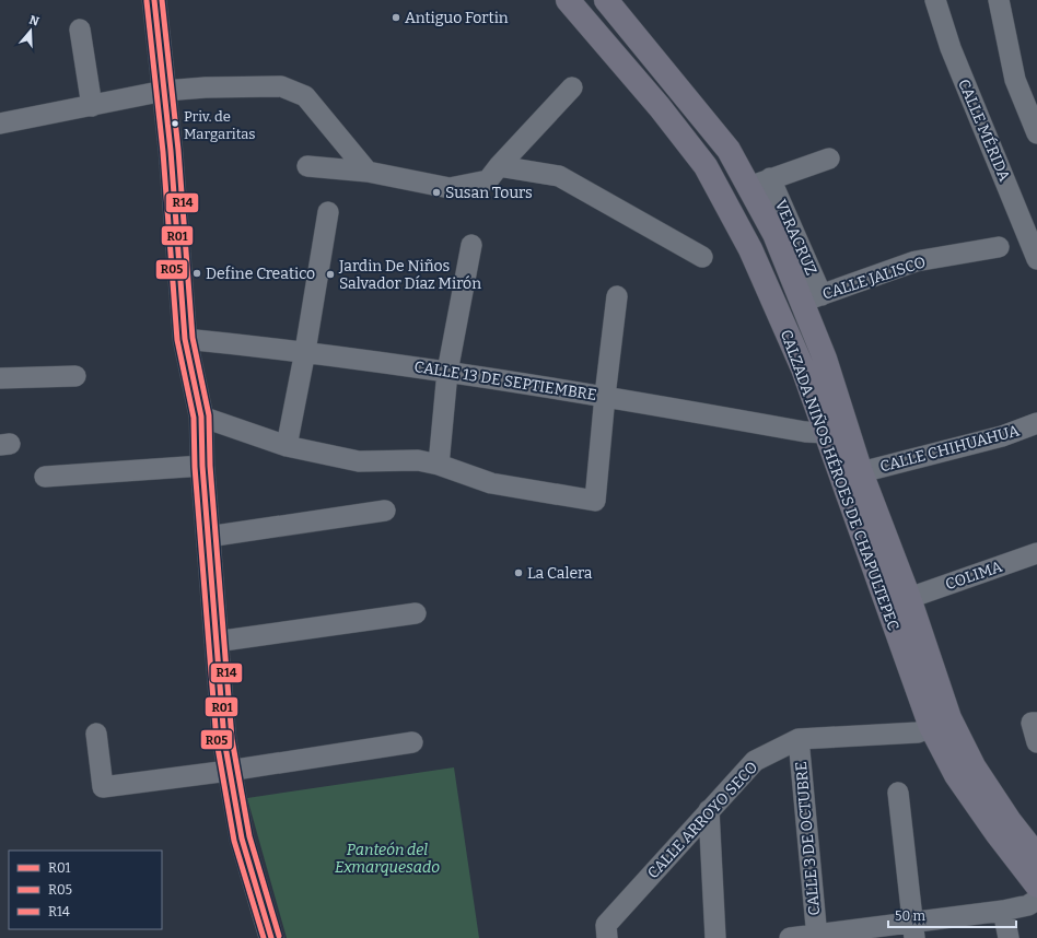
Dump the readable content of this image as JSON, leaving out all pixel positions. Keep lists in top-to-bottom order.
{
  "streets": {
    "main road": ["CALZADA NIÑOS HÉROES DE CHAPULTEPEC"],
    "street": [
      "CALLE MÉRIDA",
      "VERACRUZ",
      "CALLE JALISCO",
      "CALLE 13 DE SEPTIEMBRE",
      "CALLE CHIHUAHUA",
      "COLIMA",
      "CALLE ARROYO SECO",
      "CALLE 3 DE OCTUBRE"
    ]
  },
  "crossings": [
    ["VERACRUZ", "CALLE JALISCO"],
    ["VERACRUZ", "CALZADA NIÑOS HÉROES DE CHAPULTEPEC"],
    ["CALLE JALISCO", "CALZADA NIÑOS HÉROES DE CHAPULTEPEC"],
    ["CALLE 13 DE SEPTIEMBRE", "CALZADA NIÑOS HÉROES DE CHAPULTEPEC"],
    ["CALLE CHIHUAHUA", "CALZADA NIÑOS HÉROES DE CHAPULTEPEC"],
    ["CALZADA NIÑOS HÉROES DE CHAPULTEPEC", "COLIMA"],
    ["CALZADA NIÑOS HÉROES DE CHAPULTEPEC", "CALLE ARROYO SECO"],
    ["CALLE ARROYO SECO", "CALLE 3 DE OCTUBRE"]
  ],
  "parks": ["Panteón del Exmarquesado"],
  "places": [
    "Antiguo Fortin",
    "Priv. de Margaritas",
    "Susan Tours",
    "Define Creatico",
    "Jardin De Niños Salvador Díaz Mirón",
    "La Calera"
  ],
  "lines": ["transit line R01", "transit line R14", "transit line R05"],
  "legend": ["R01", "R05", "R14"],
  "scale_bar": "50 m",
  "north": "top"
}
